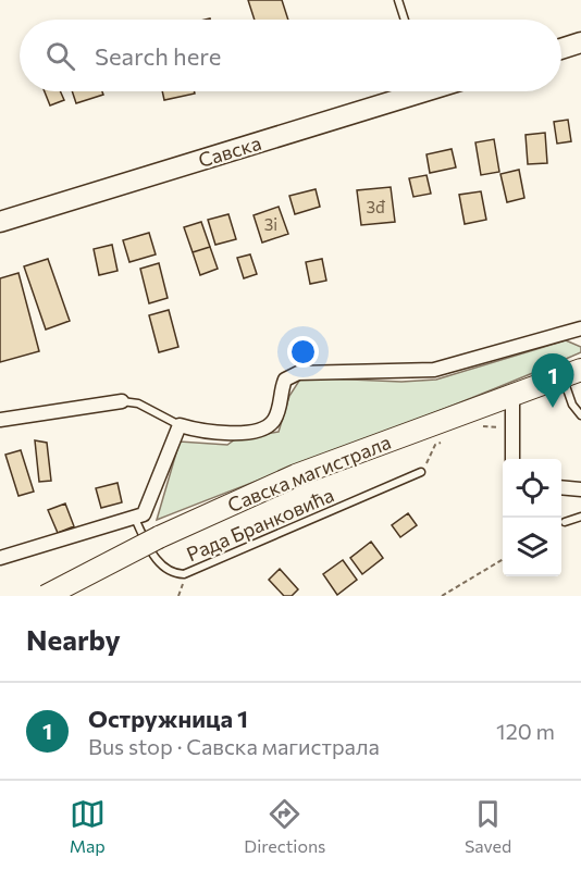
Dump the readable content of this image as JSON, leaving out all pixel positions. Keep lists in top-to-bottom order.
{
  "streets": {
    "main road": ["Савска магистрала"],
    "street": ["Савска"],
    "lane": ["Рада Бранковића"]
  },
  "house_numbers": ["3đ", "3i"],
  "page": {
    "search": "Search here",
    "pins": "1",
    "heading": "Nearby",
    "list": [
      {
        "mark": "1",
        "name": "Остружница 1",
        "note": "Bus stop · Савска магистрала",
        "value": "120 m"
      }
    ],
    "nav": ["Map", "Directions", "Saved"]
  }
}
